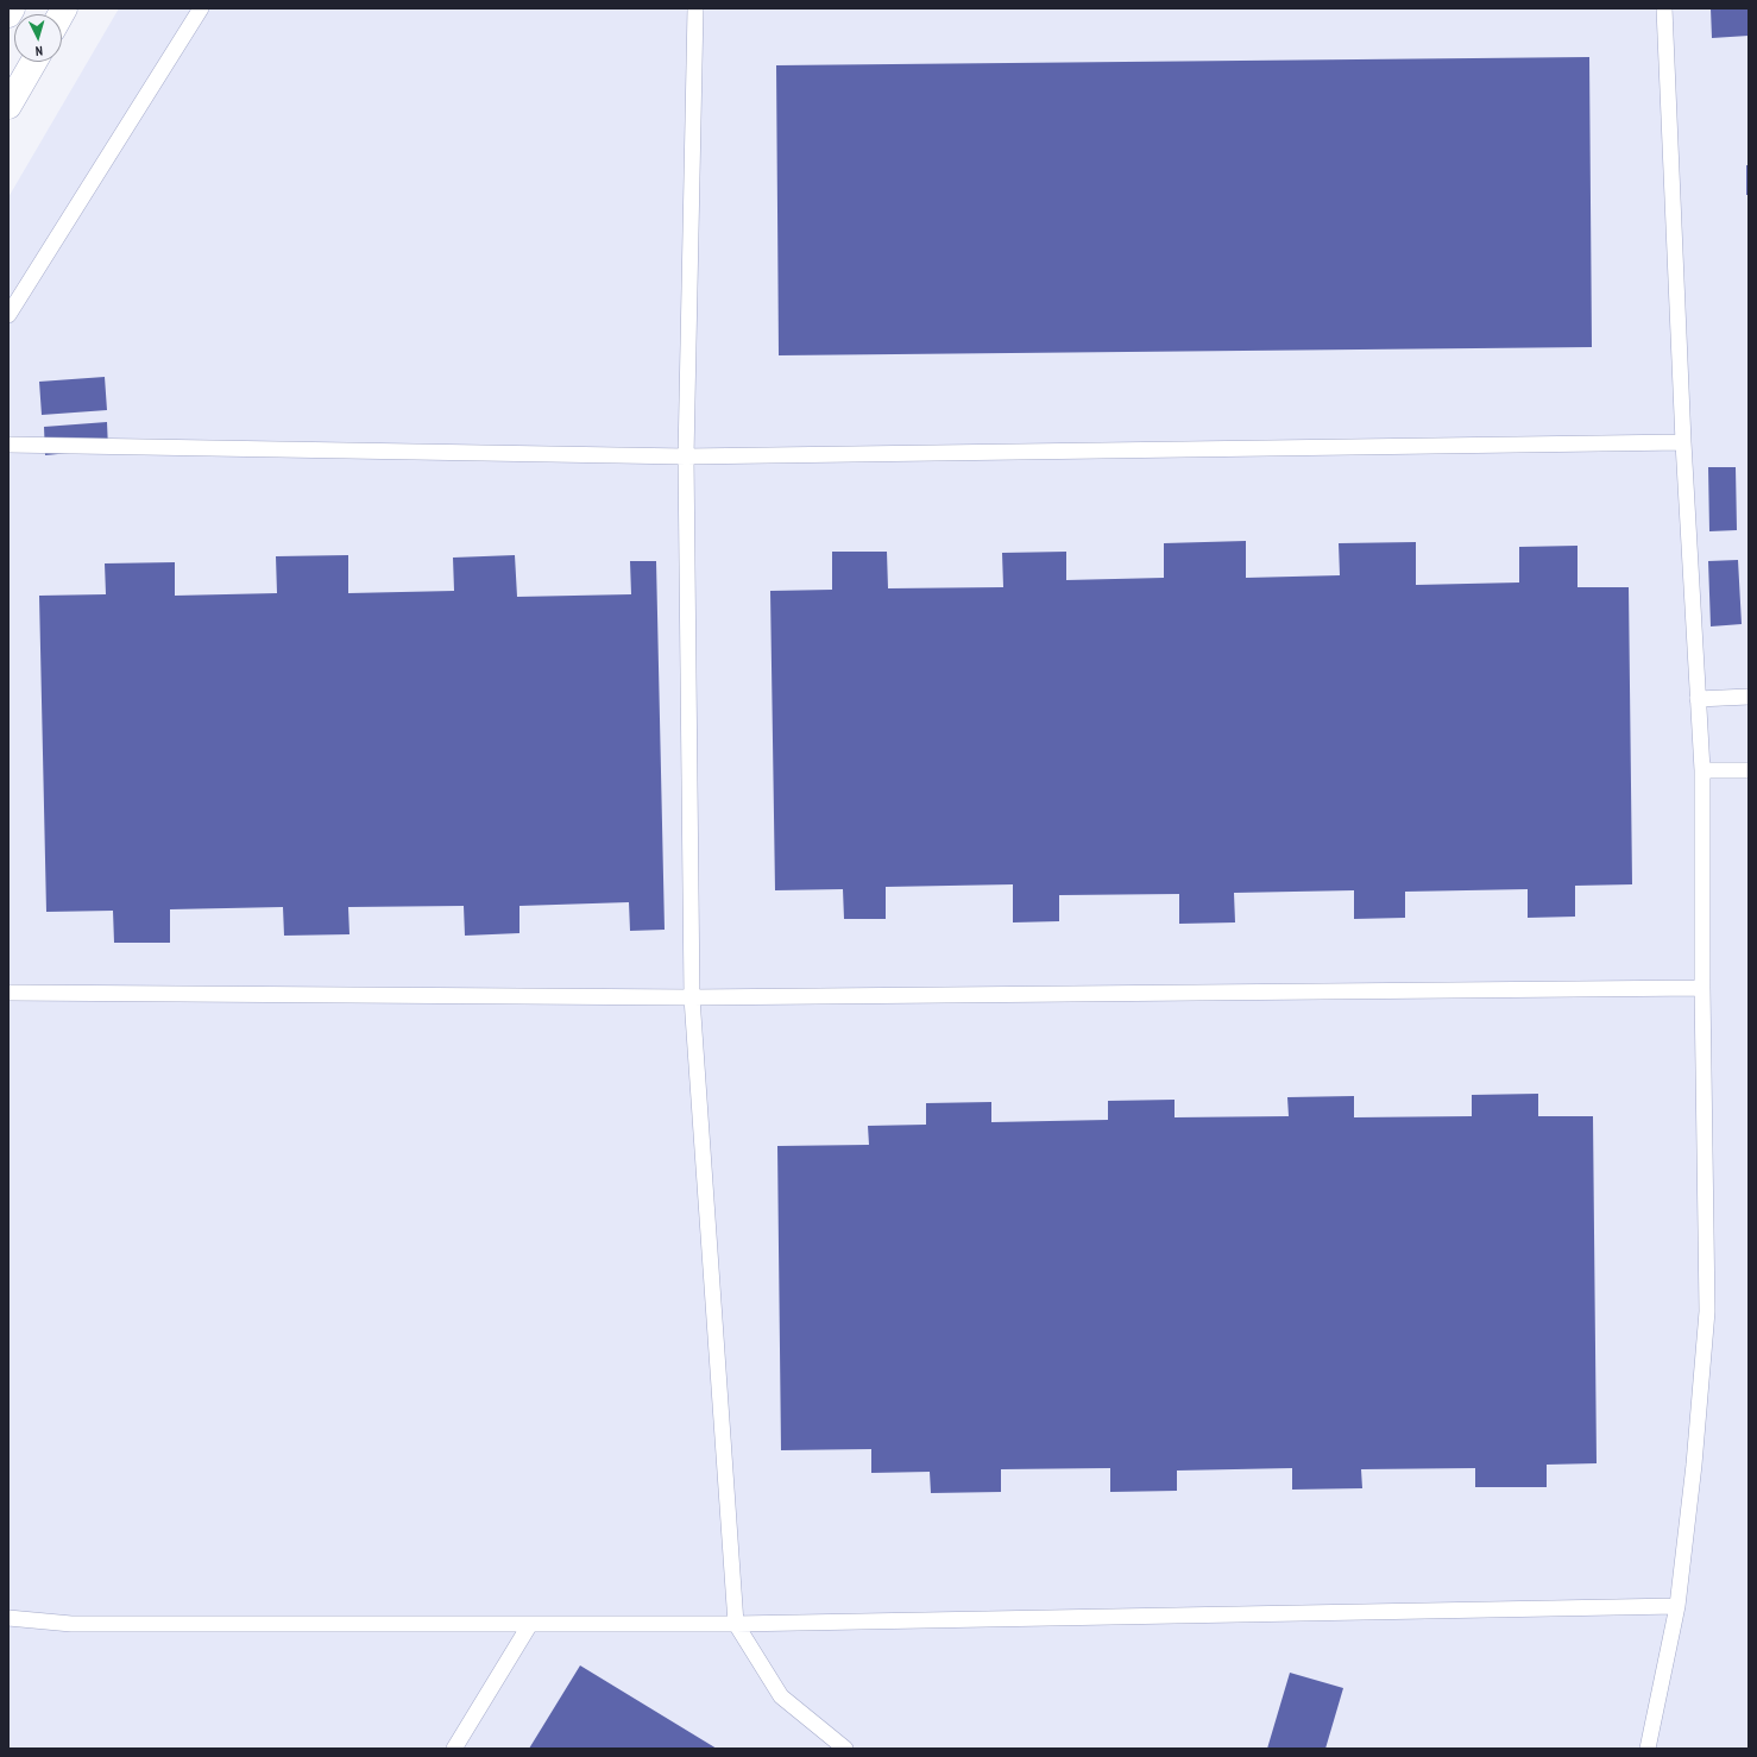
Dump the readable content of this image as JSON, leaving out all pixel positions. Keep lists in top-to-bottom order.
{
  "north": "bottom"
}
